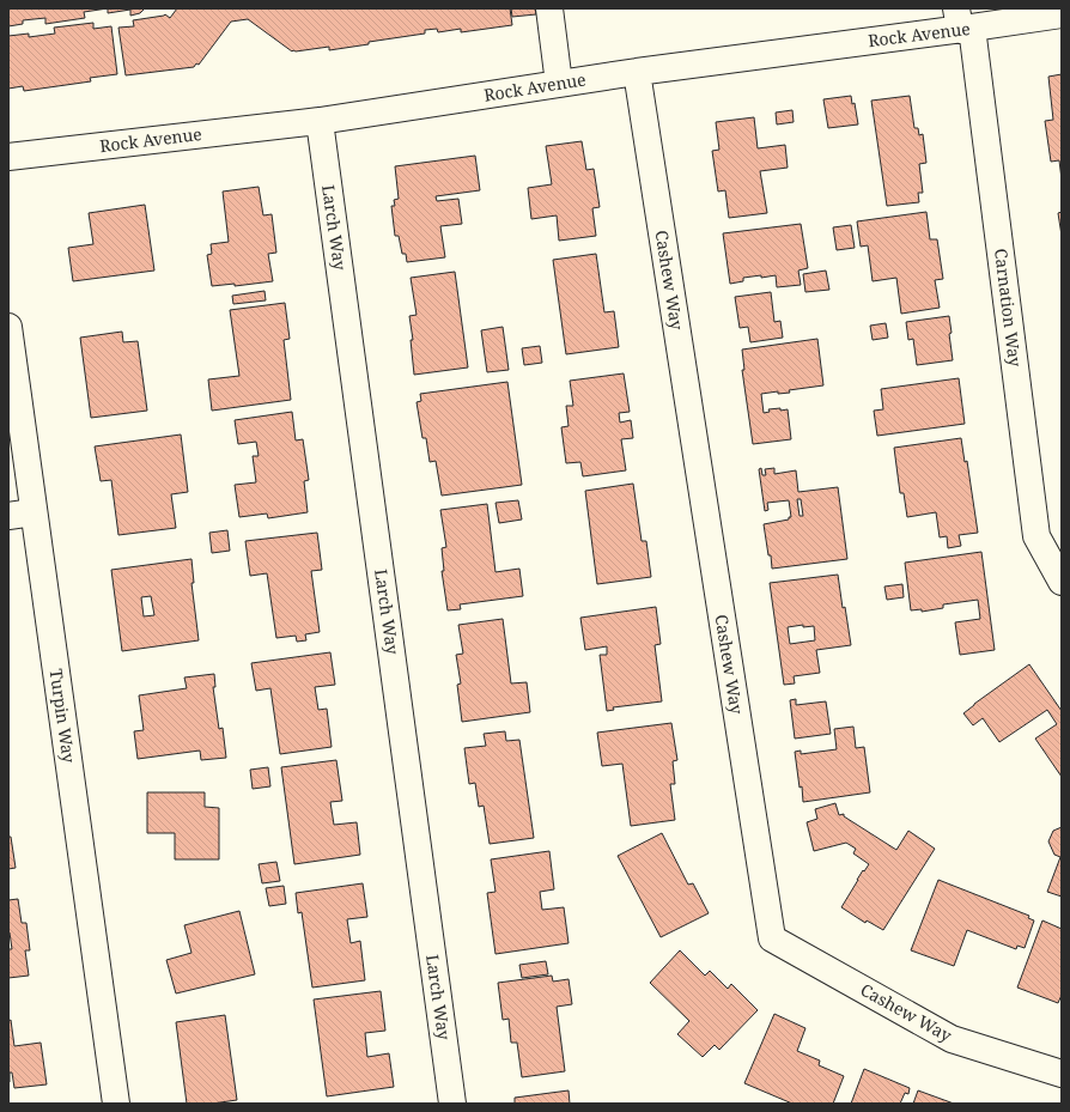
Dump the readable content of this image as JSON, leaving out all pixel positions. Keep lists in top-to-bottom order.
{
  "streets": {
    "street": [
      "Rock Avenue",
      "Larch Way",
      "Cashew Way",
      "Carnation Way",
      "Turpin Way"
    ]
  },
  "crossings": [
    ["Rock Avenue", "Larch Way"],
    ["Rock Avenue", "Cashew Way"],
    ["Rock Avenue", "Carnation Way"]
  ]
}
